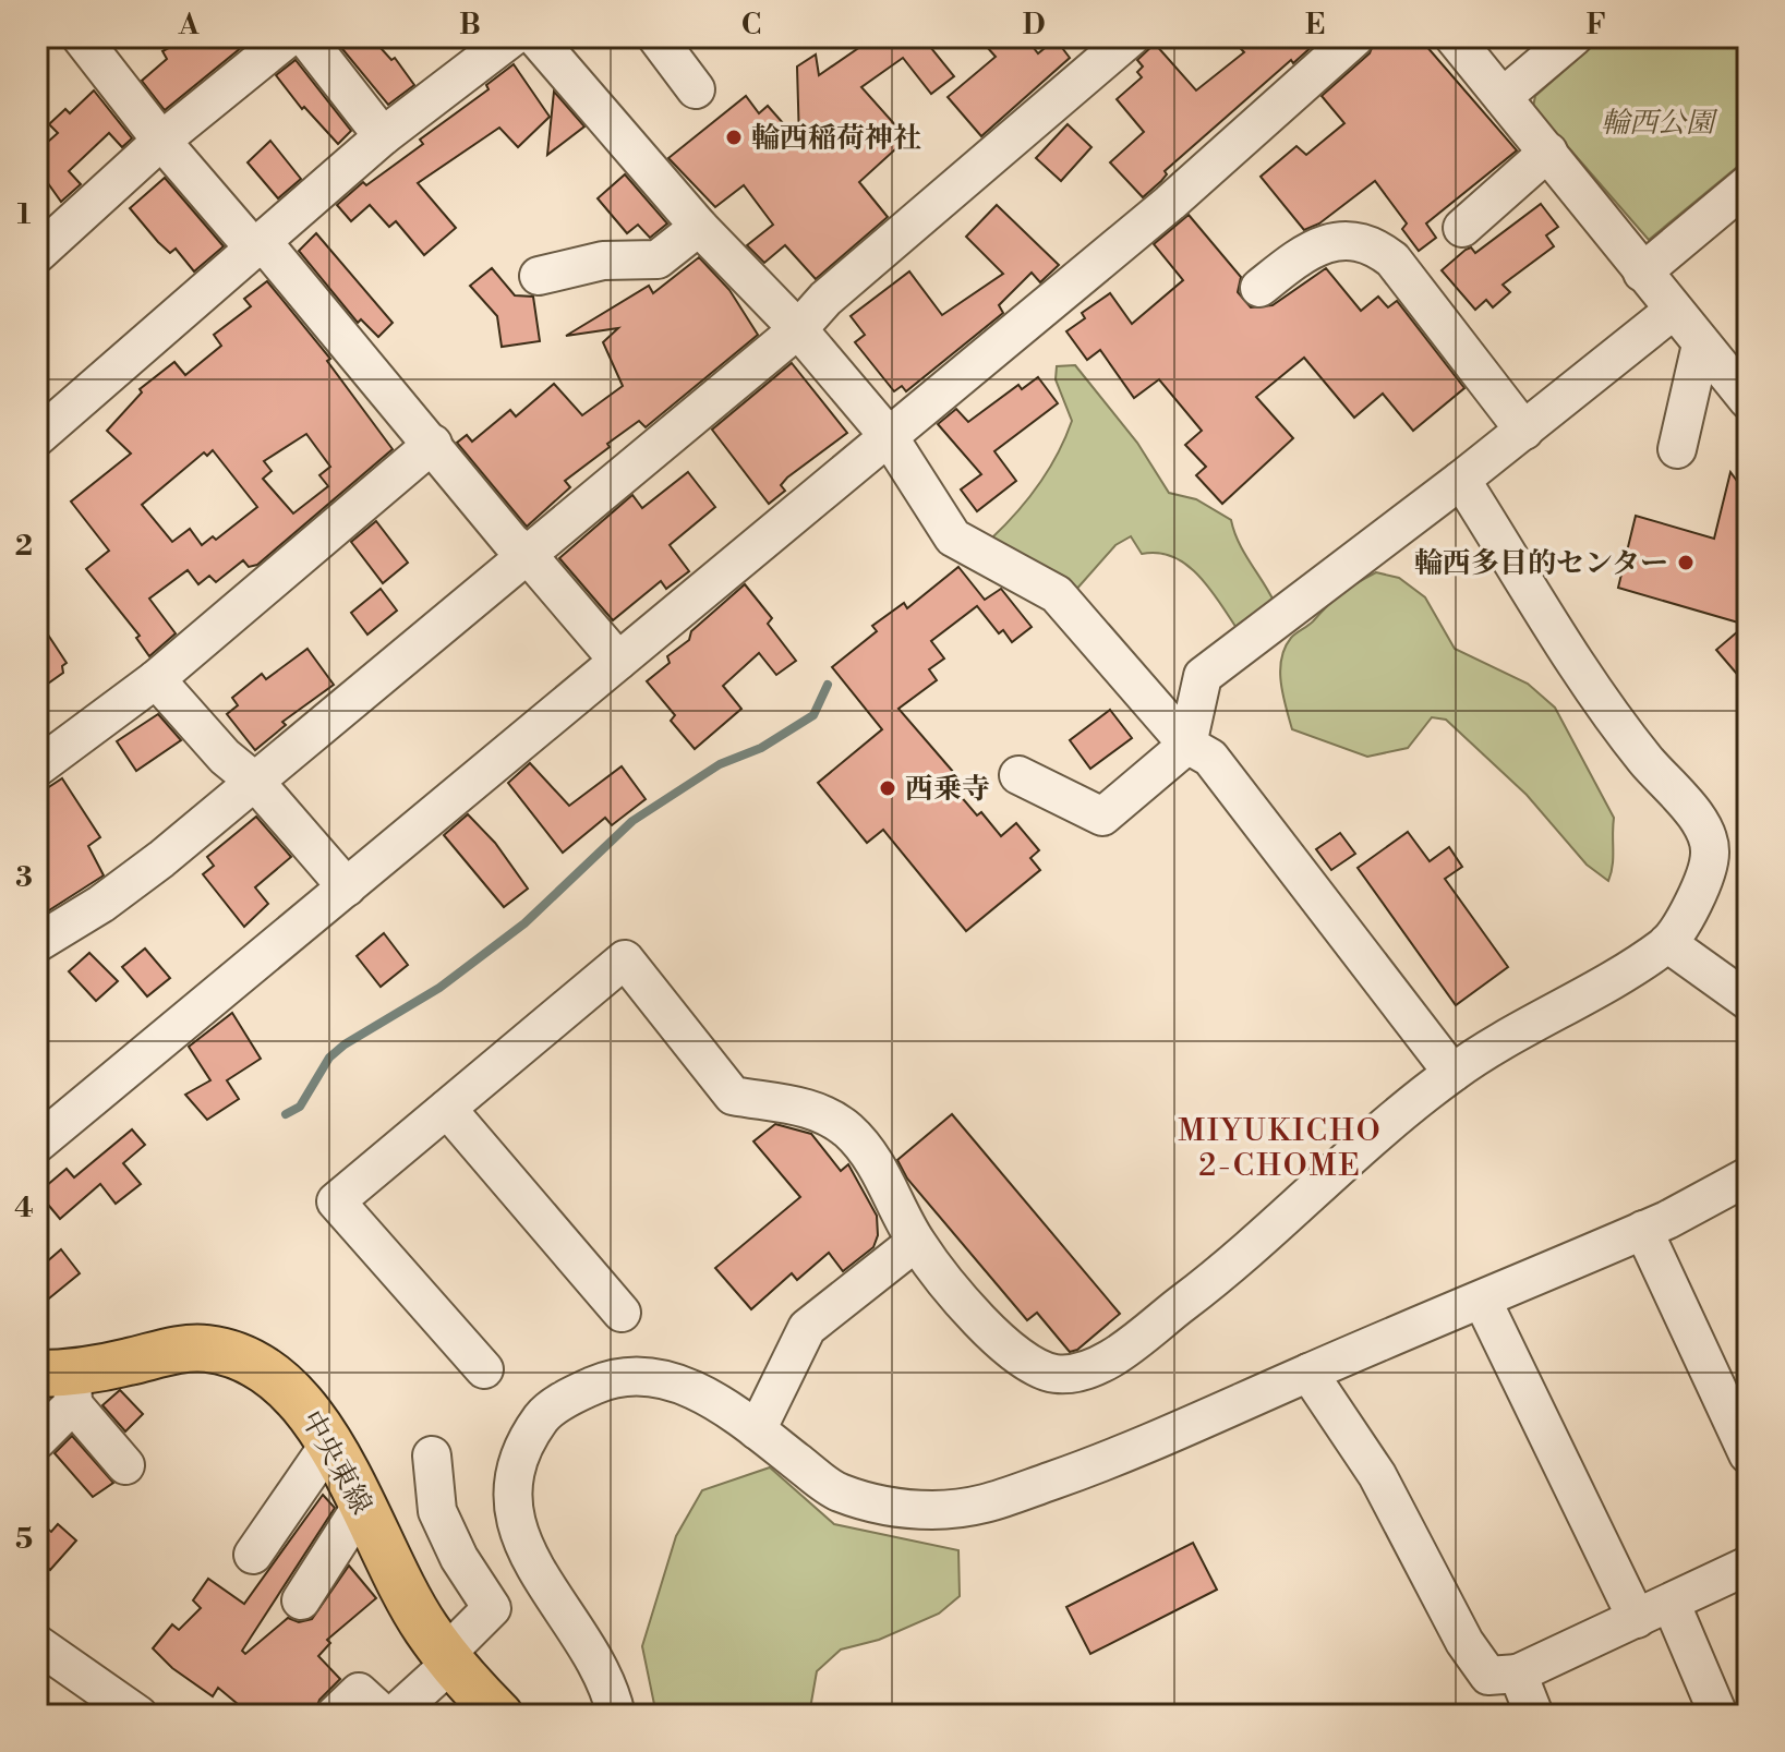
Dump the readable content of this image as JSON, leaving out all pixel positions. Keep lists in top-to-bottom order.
{
  "streets": {
    "main road": ["中央東線"]
  },
  "districts": ["MIYUKICHO 2-CHOME"],
  "parks": ["輪西公園"],
  "places": ["輪西稲荷神社", "輪西多目的センター", "西乗寺"],
  "grid": {
    "columns": [
      "A",
      "B",
      "C",
      "D",
      "E",
      "F"
    ],
    "rows": [
      "1",
      "2",
      "3",
      "4",
      "5"
    ]
  }
}
